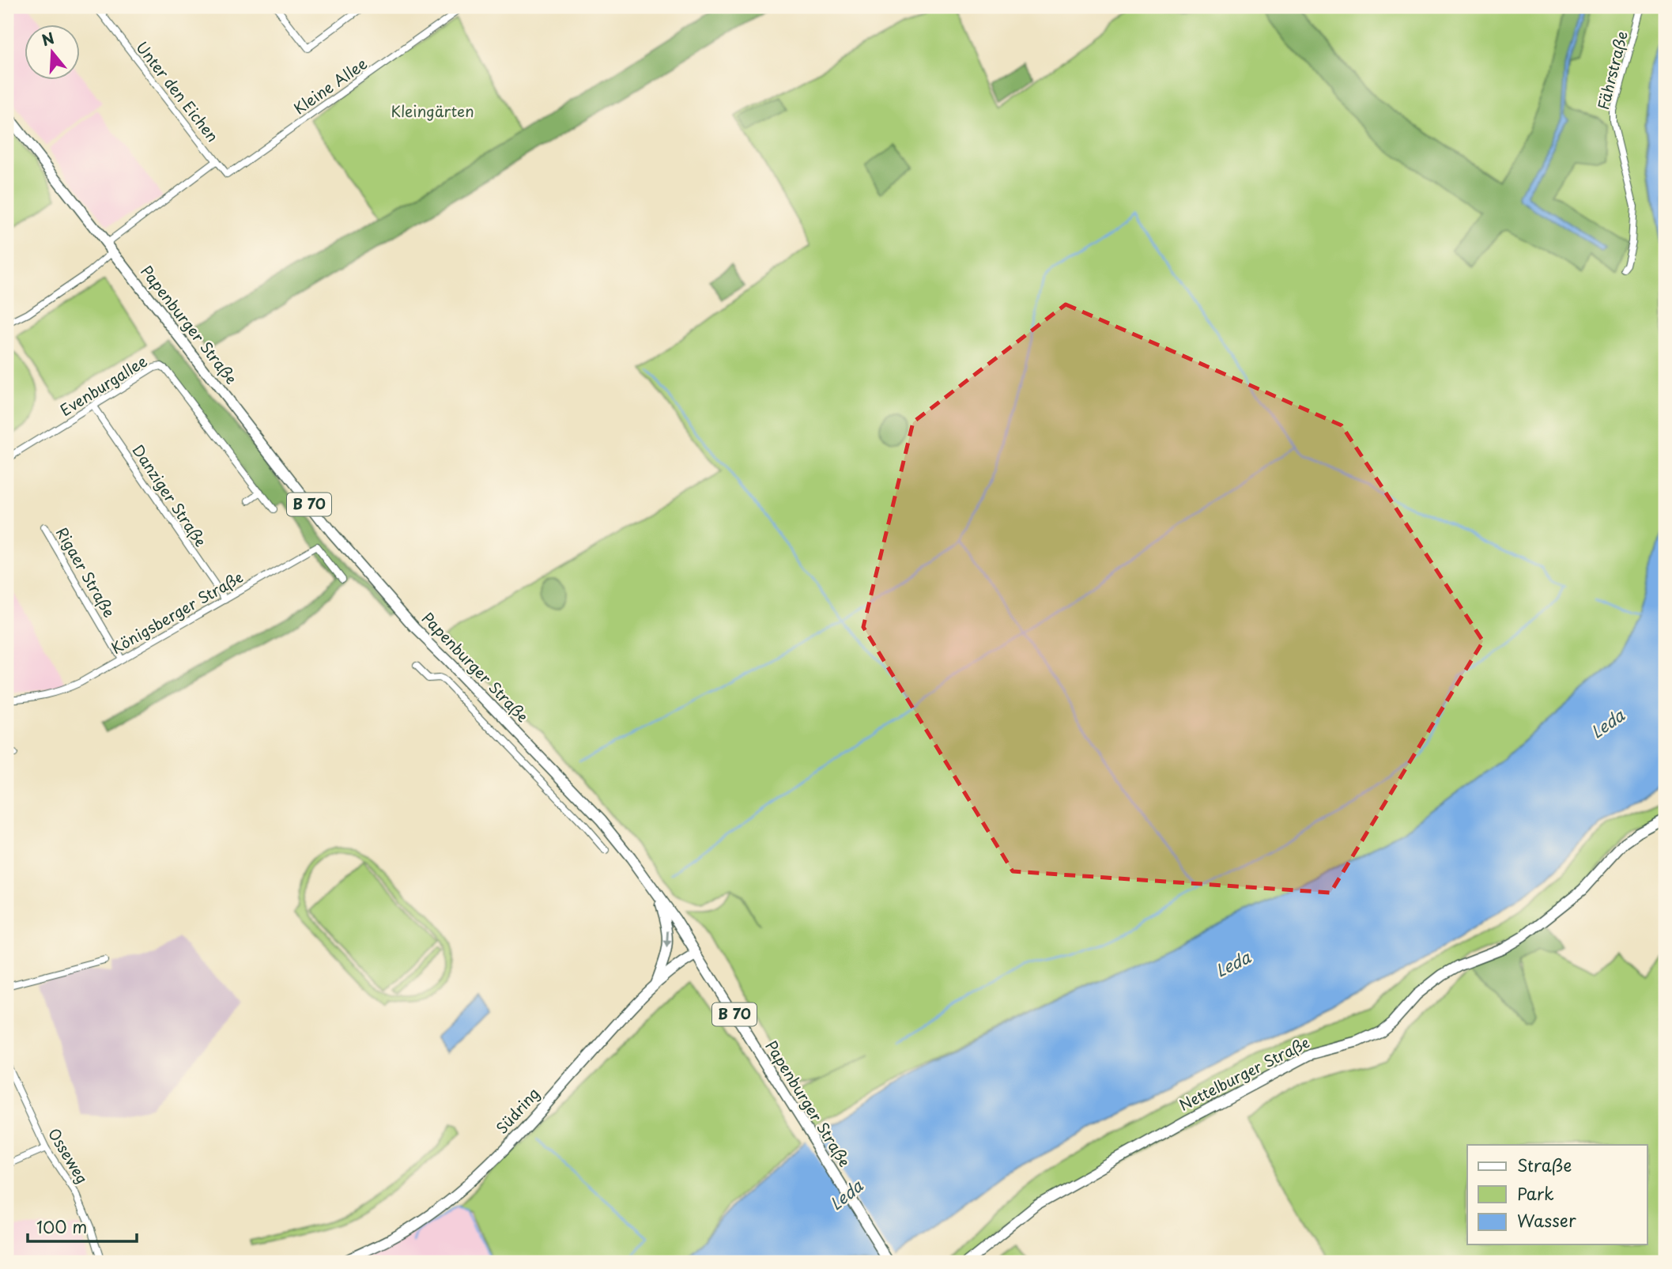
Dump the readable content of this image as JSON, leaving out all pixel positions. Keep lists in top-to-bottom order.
{
  "streets": {
    "main road": [
      "Papenburger Straße",
      "B 70",
      "Nettelburger Straße",
      "Südring"
    ],
    "street": [
      "Fährstraße",
      "Kleine Allee",
      "Unter den Eichen",
      "Evenburgallee",
      "Danziger Straße",
      "Rigaer Straße",
      "Königsberger Straße",
      "Osseweg"
    ]
  },
  "crossings": [
    ["Kleine Allee", "Unter den Eichen"],
    ["Unter den Eichen", "Papenburger Straße"],
    ["Papenburger Straße", "Südring"],
    ["Evenburgallee", "Danziger Straße"],
    ["Danziger Straße", "Königsberger Straße"],
    ["Rigaer Straße", "Königsberger Straße"]
  ],
  "water": ["Leda"],
  "parks": ["Kleingärten"],
  "legend": ["Straße", "Park", "Wasser"],
  "scale_bar": "100 m",
  "north": "top"
}
